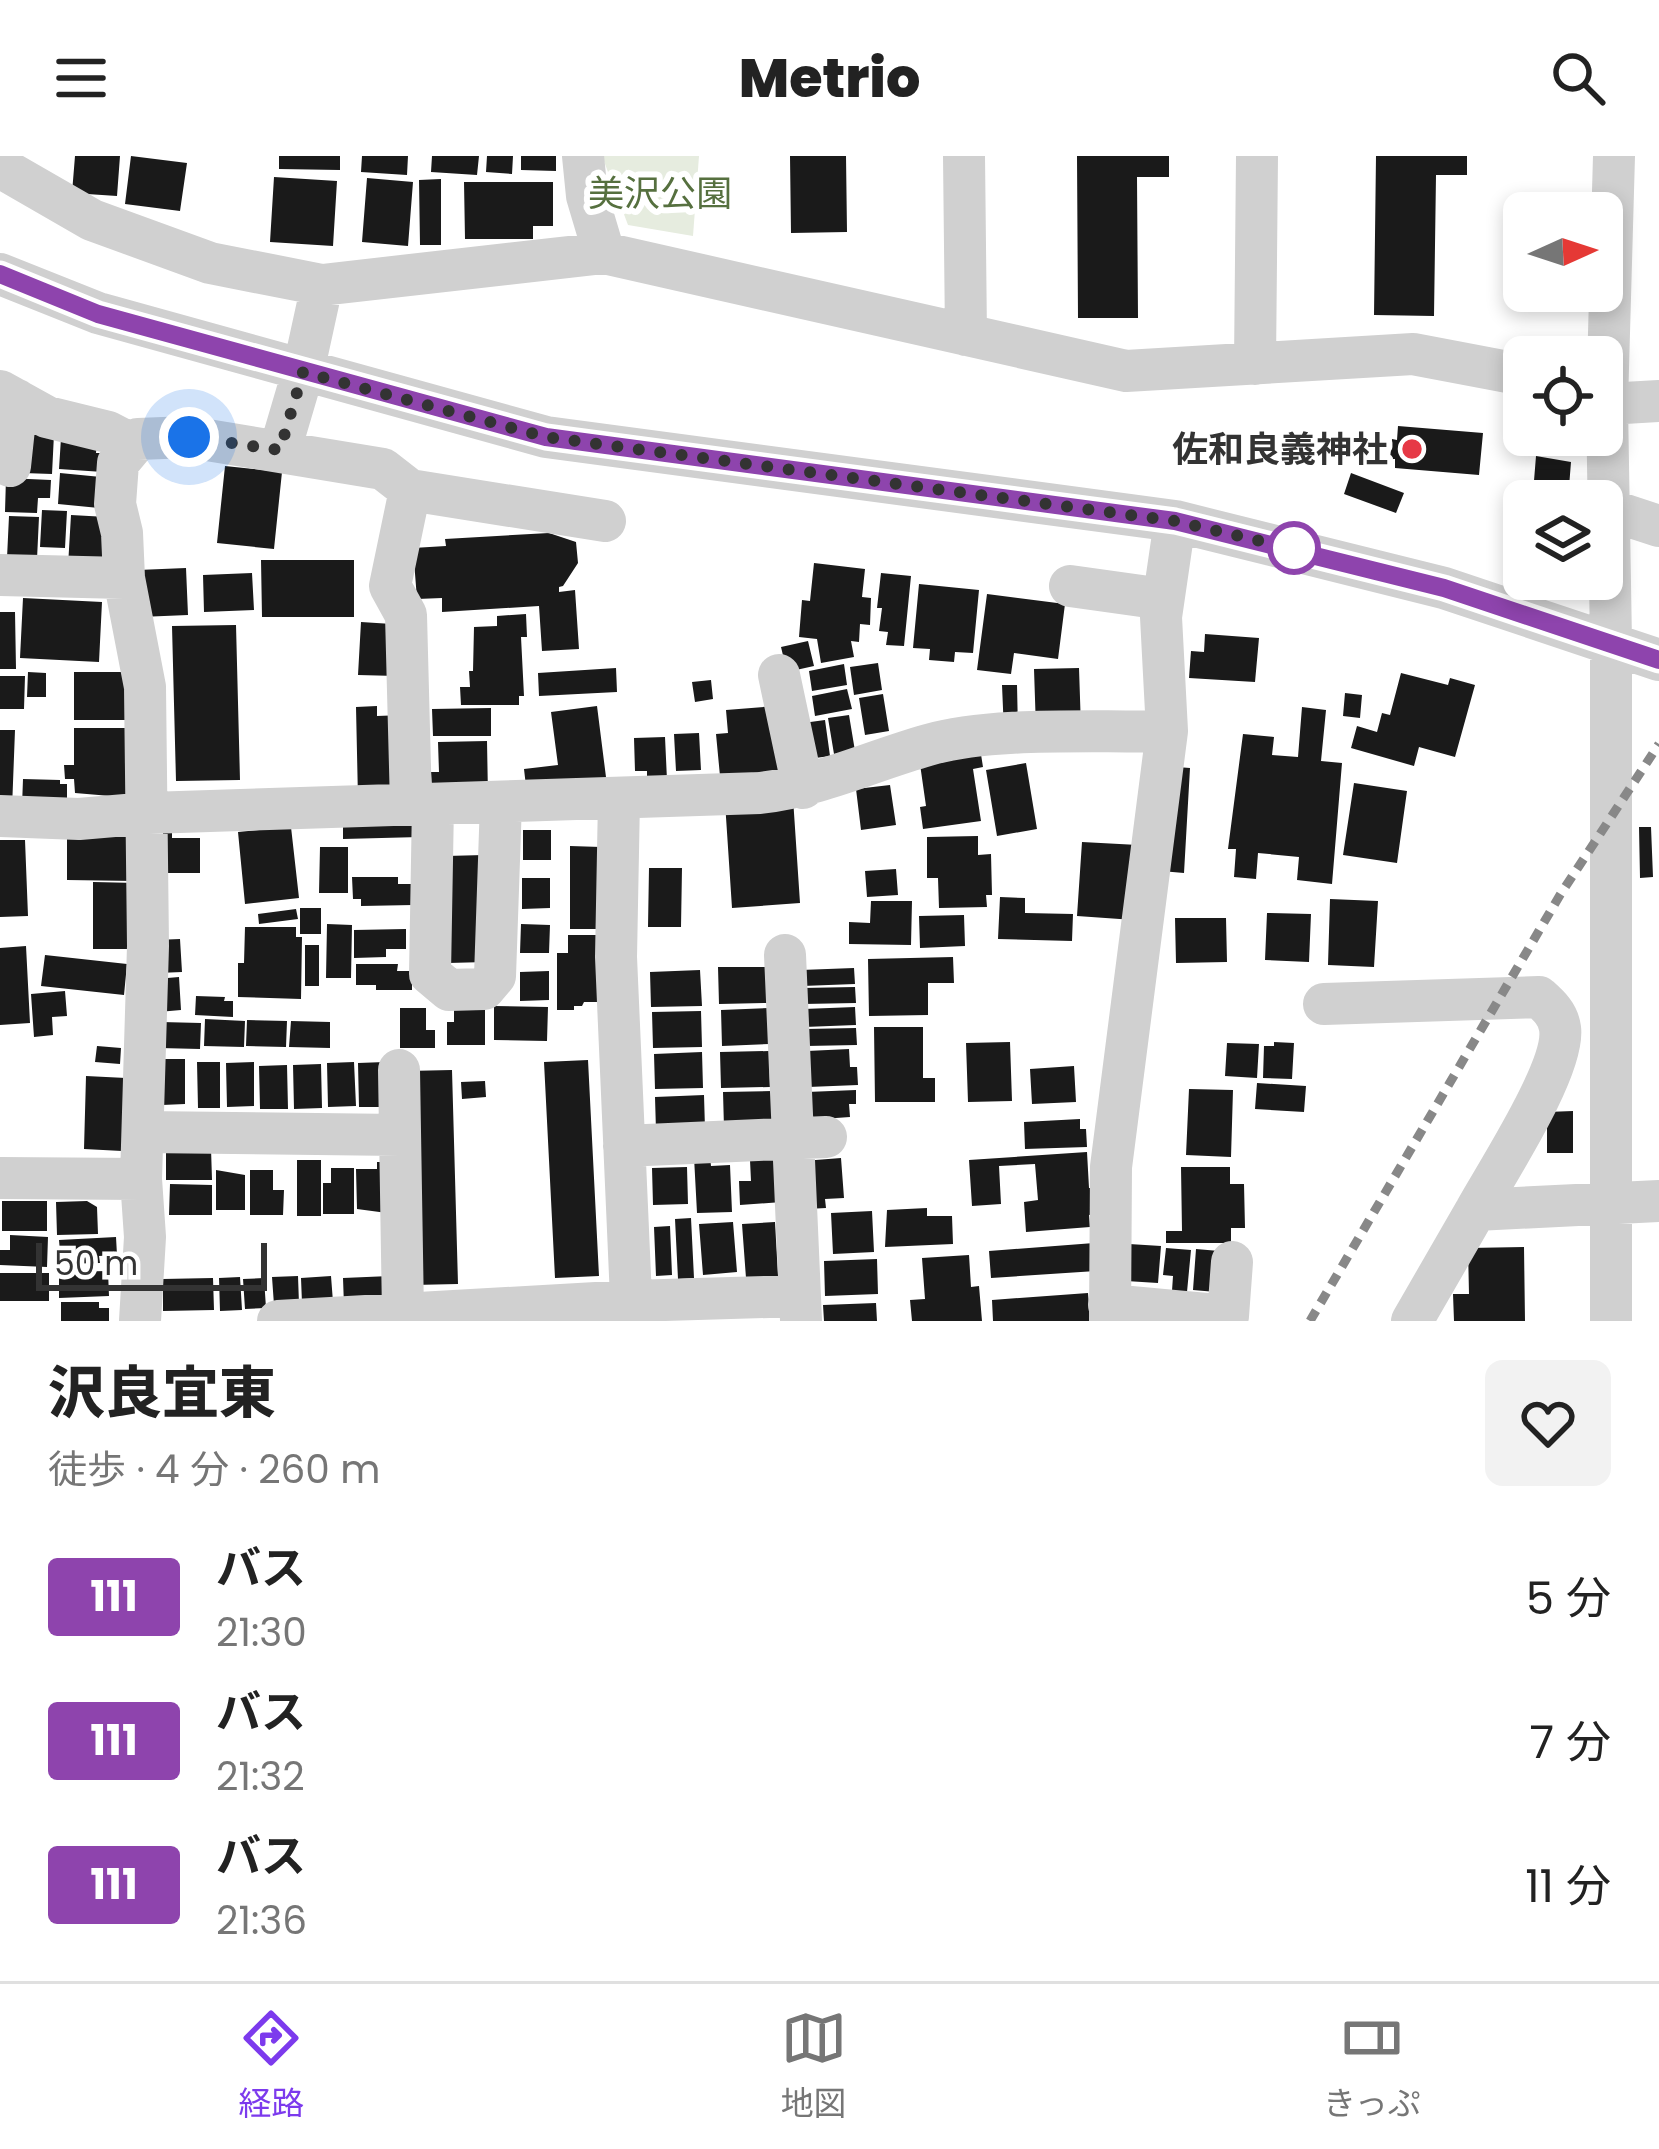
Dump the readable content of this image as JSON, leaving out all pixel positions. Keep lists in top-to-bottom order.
{
  "parks": ["美沢公園"],
  "places": ["佐和良義神社"],
  "lines": ["bus line 111"],
  "scale_bar": "50 m",
  "north": "right",
  "page": {
    "header": "Metrio",
    "scale": "50 m",
    "heading": ["沢良宜東", "徒歩 · 4 分 · 260 m"],
    "list": [
      {
        "mark": "111",
        "name": "バス",
        "note": "21:30",
        "value": "5 分"
      },
      {
        "mark": "111",
        "name": "バス",
        "note": "21:32",
        "value": "7 分"
      },
      {
        "mark": "111",
        "name": "バス",
        "note": "21:36",
        "value": "11 分"
      }
    ],
    "tabs": ["経路", "地図", "きっぷ"]
  }
}
